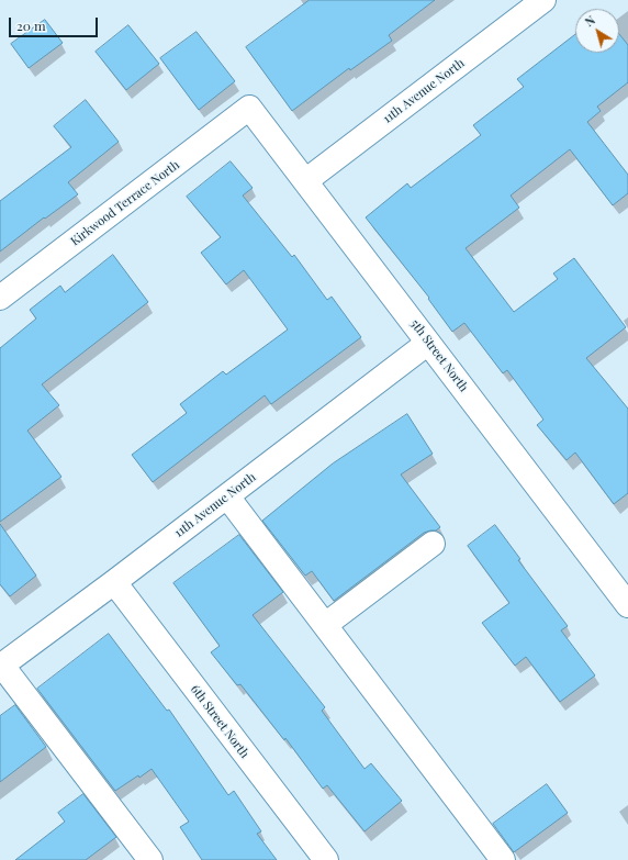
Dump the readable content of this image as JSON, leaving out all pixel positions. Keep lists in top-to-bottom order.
{
  "streets": {
    "street": [
      "11th Avenue North",
      "Kirkwood Terrace North",
      "5th Street North",
      "6th Street North"
    ]
  },
  "crossings": [
    ["11th Avenue North", "5th Street North"],
    ["11th Avenue North", "6th Street North"],
    ["Kirkwood Terrace North", "5th Street North"]
  ],
  "scale_bar": "20 m",
  "north": "top left"
}
